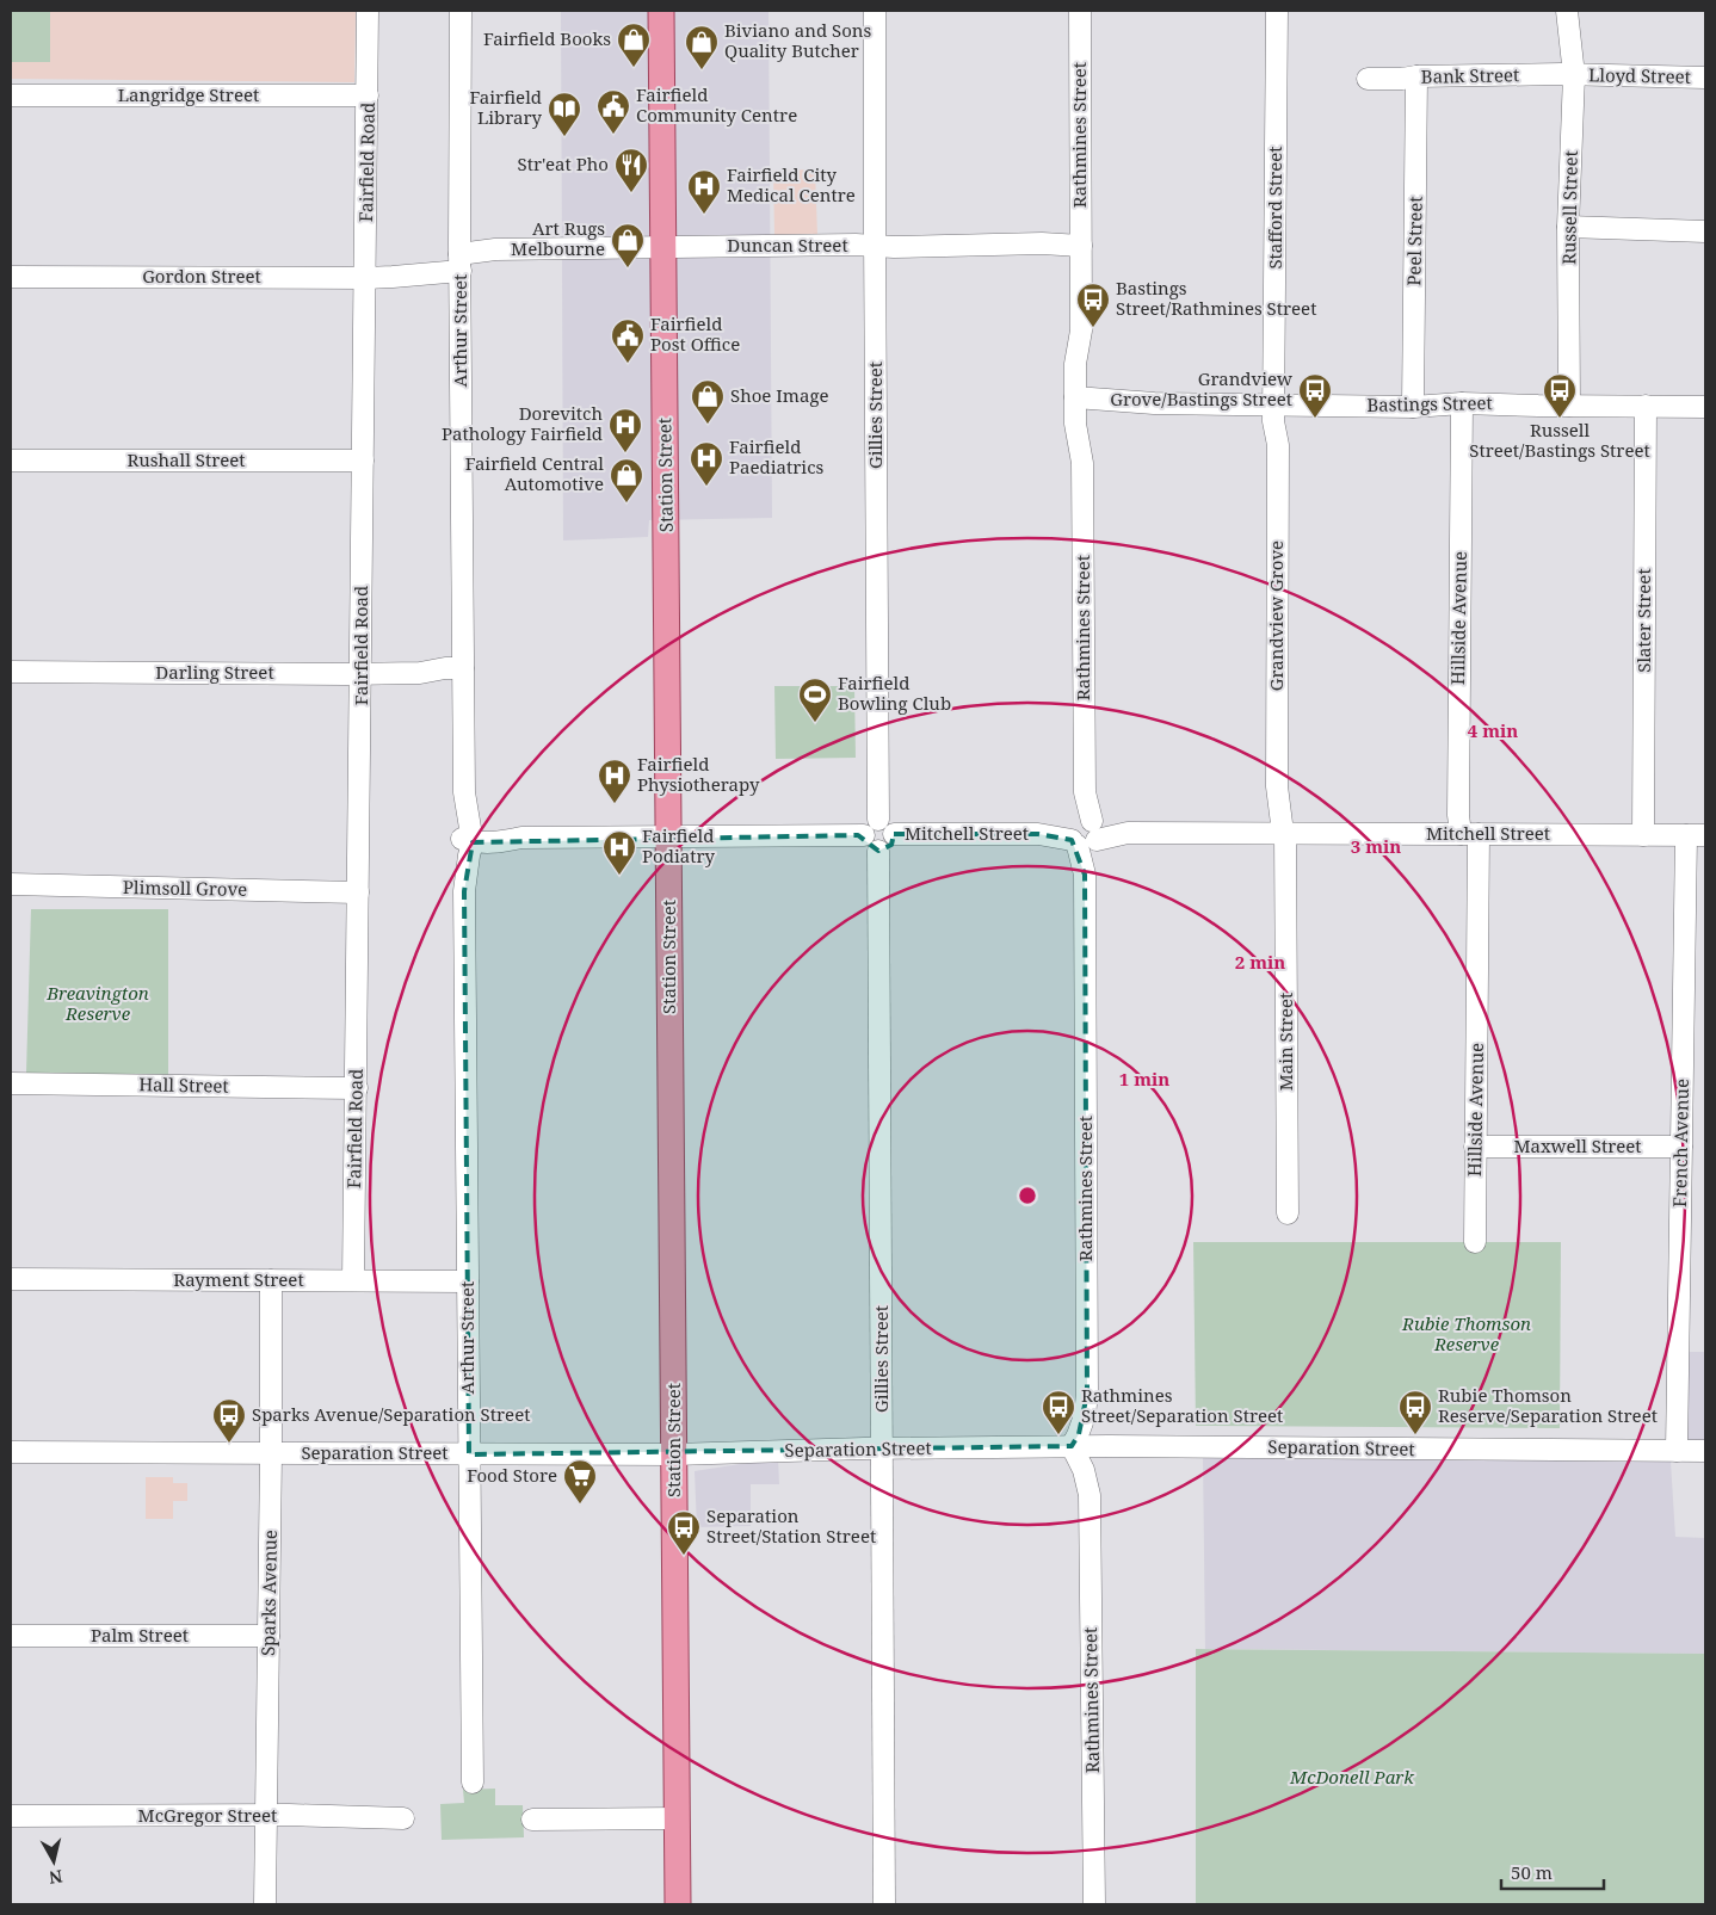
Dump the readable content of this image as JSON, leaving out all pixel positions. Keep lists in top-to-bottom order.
{
  "streets": {
    "main road": ["Station Street"],
    "street": [
      "Bank Street",
      "Lloyd Street",
      "Langridge Street",
      "Rathmines Street",
      "Fairfield Road",
      "Stafford Street",
      "Russell Street",
      "Peel Street",
      "Duncan Street",
      "Gordon Street",
      "Arthur Street",
      "Bastings Street",
      "Gillies Street",
      "Rushall Street",
      "Grandview Grove",
      "Hillside Avenue",
      "Slater Street",
      "Darling Street",
      "Mitchell Street",
      "Plimsoll Grove",
      "Main Street",
      "Hall Street",
      "French Avenue",
      "Maxwell Street",
      "Rayment Street",
      "Separation Street",
      "Sparks Avenue",
      "Palm Street",
      "McGregor Street"
    ]
  },
  "crossings": [
    ["Bank Street", "Lloyd Street"],
    ["Bank Street", "Russell Street"],
    ["Bank Street", "Peel Street"],
    ["Lloyd Street", "Russell Street"],
    ["Langridge Street", "Fairfield Road"],
    ["Rathmines Street", "Duncan Street"],
    ["Rathmines Street", "Bastings Street"],
    ["Rathmines Street", "Mitchell Street"],
    ["Rathmines Street", "Separation Street"],
    ["Fairfield Road", "Gordon Street"],
    ["Fairfield Road", "Rushall Street"],
    ["Fairfield Road", "Darling Street"],
    ["Fairfield Road", "Plimsoll Grove"],
    ["Fairfield Road", "Hall Street"],
    ["Fairfield Road", "Rayment Street"],
    ["Stafford Street", "Bastings Street"],
    ["Stafford Street", "Grandview Grove"],
    ["Russell Street", "Bastings Street"],
    ["Peel Street", "Bastings Street"],
    ["Duncan Street", "Gordon Street"],
    ["Duncan Street", "Arthur Street"],
    ["Duncan Street", "Gillies Street"],
    ["Duncan Street", "Station Street"],
    ["Gordon Street", "Arthur Street"],
    ["Arthur Street", "Darling Street"],
    ["Arthur Street", "Mitchell Street"],
    ["Arthur Street", "Rayment Street"],
    ["Arthur Street", "Separation Street"],
    ["Bastings Street", "Grandview Grove"],
    ["Bastings Street", "Hillside Avenue"],
    ["Bastings Street", "Slater Street"],
    ["Gillies Street", "Mitchell Street"],
    ["Gillies Street", "Separation Street"],
    ["Station Street", "Mitchell Street"],
    ["Station Street", "Separation Street"],
    ["Grandview Grove", "Mitchell Street"],
    ["Grandview Grove", "Main Street"],
    ["Hillside Avenue", "Mitchell Street"],
    ["Hillside Avenue", "Maxwell Street"],
    ["Slater Street", "Mitchell Street"],
    ["Mitchell Street", "Main Street"],
    ["Mitchell Street", "French Avenue"],
    ["French Avenue", "Maxwell Street"],
    ["French Avenue", "Separation Street"],
    ["Rayment Street", "Sparks Avenue"],
    ["Separation Street", "Sparks Avenue"],
    ["Sparks Avenue", "Palm Street"],
    ["Sparks Avenue", "McGregor Street"]
  ],
  "parks": ["Breavington Reserve", "Rubie Thomson Reserve", "McDonell Park"],
  "places": {
    "shop": [
      "Fairfield Books",
      "Biviano and Sons Quality Butcher",
      "Art Rugs Melbourne",
      "Shoe Image",
      "Fairfield Central Automotive"
    ],
    "public building": ["Fairfield Community Centre", "Fairfield Post Office"],
    "library": ["Fairfield Library"],
    "restaurant": ["Str'eat Pho"],
    "hospital": [
      "Fairfield City Medical Centre",
      "Dorevitch Pathology Fairfield",
      "Fairfield Paediatrics",
      "Fairfield Physiotherapy",
      "Fairfield Podiatry"
    ],
    "bus stop": [
      "Bastings Street/Rathmines Street",
      "Grandview Grove/Bastings Street",
      "Russell Street/Bastings Street",
      "Rathmines Street/Separation Street",
      "Rubie Thomson Reserve/Separation Street",
      "Sparks Avenue/Separation Street",
      "Separation Street/Station Street"
    ],
    "sports": ["Fairfield Bowling Club"],
    "supermarket": ["Food Store"]
  },
  "scale_bar": "50 m",
  "north": "bottom",
  "rings": [
    "4 min",
    "3 min",
    "2 min",
    "1 min"
  ]
}
